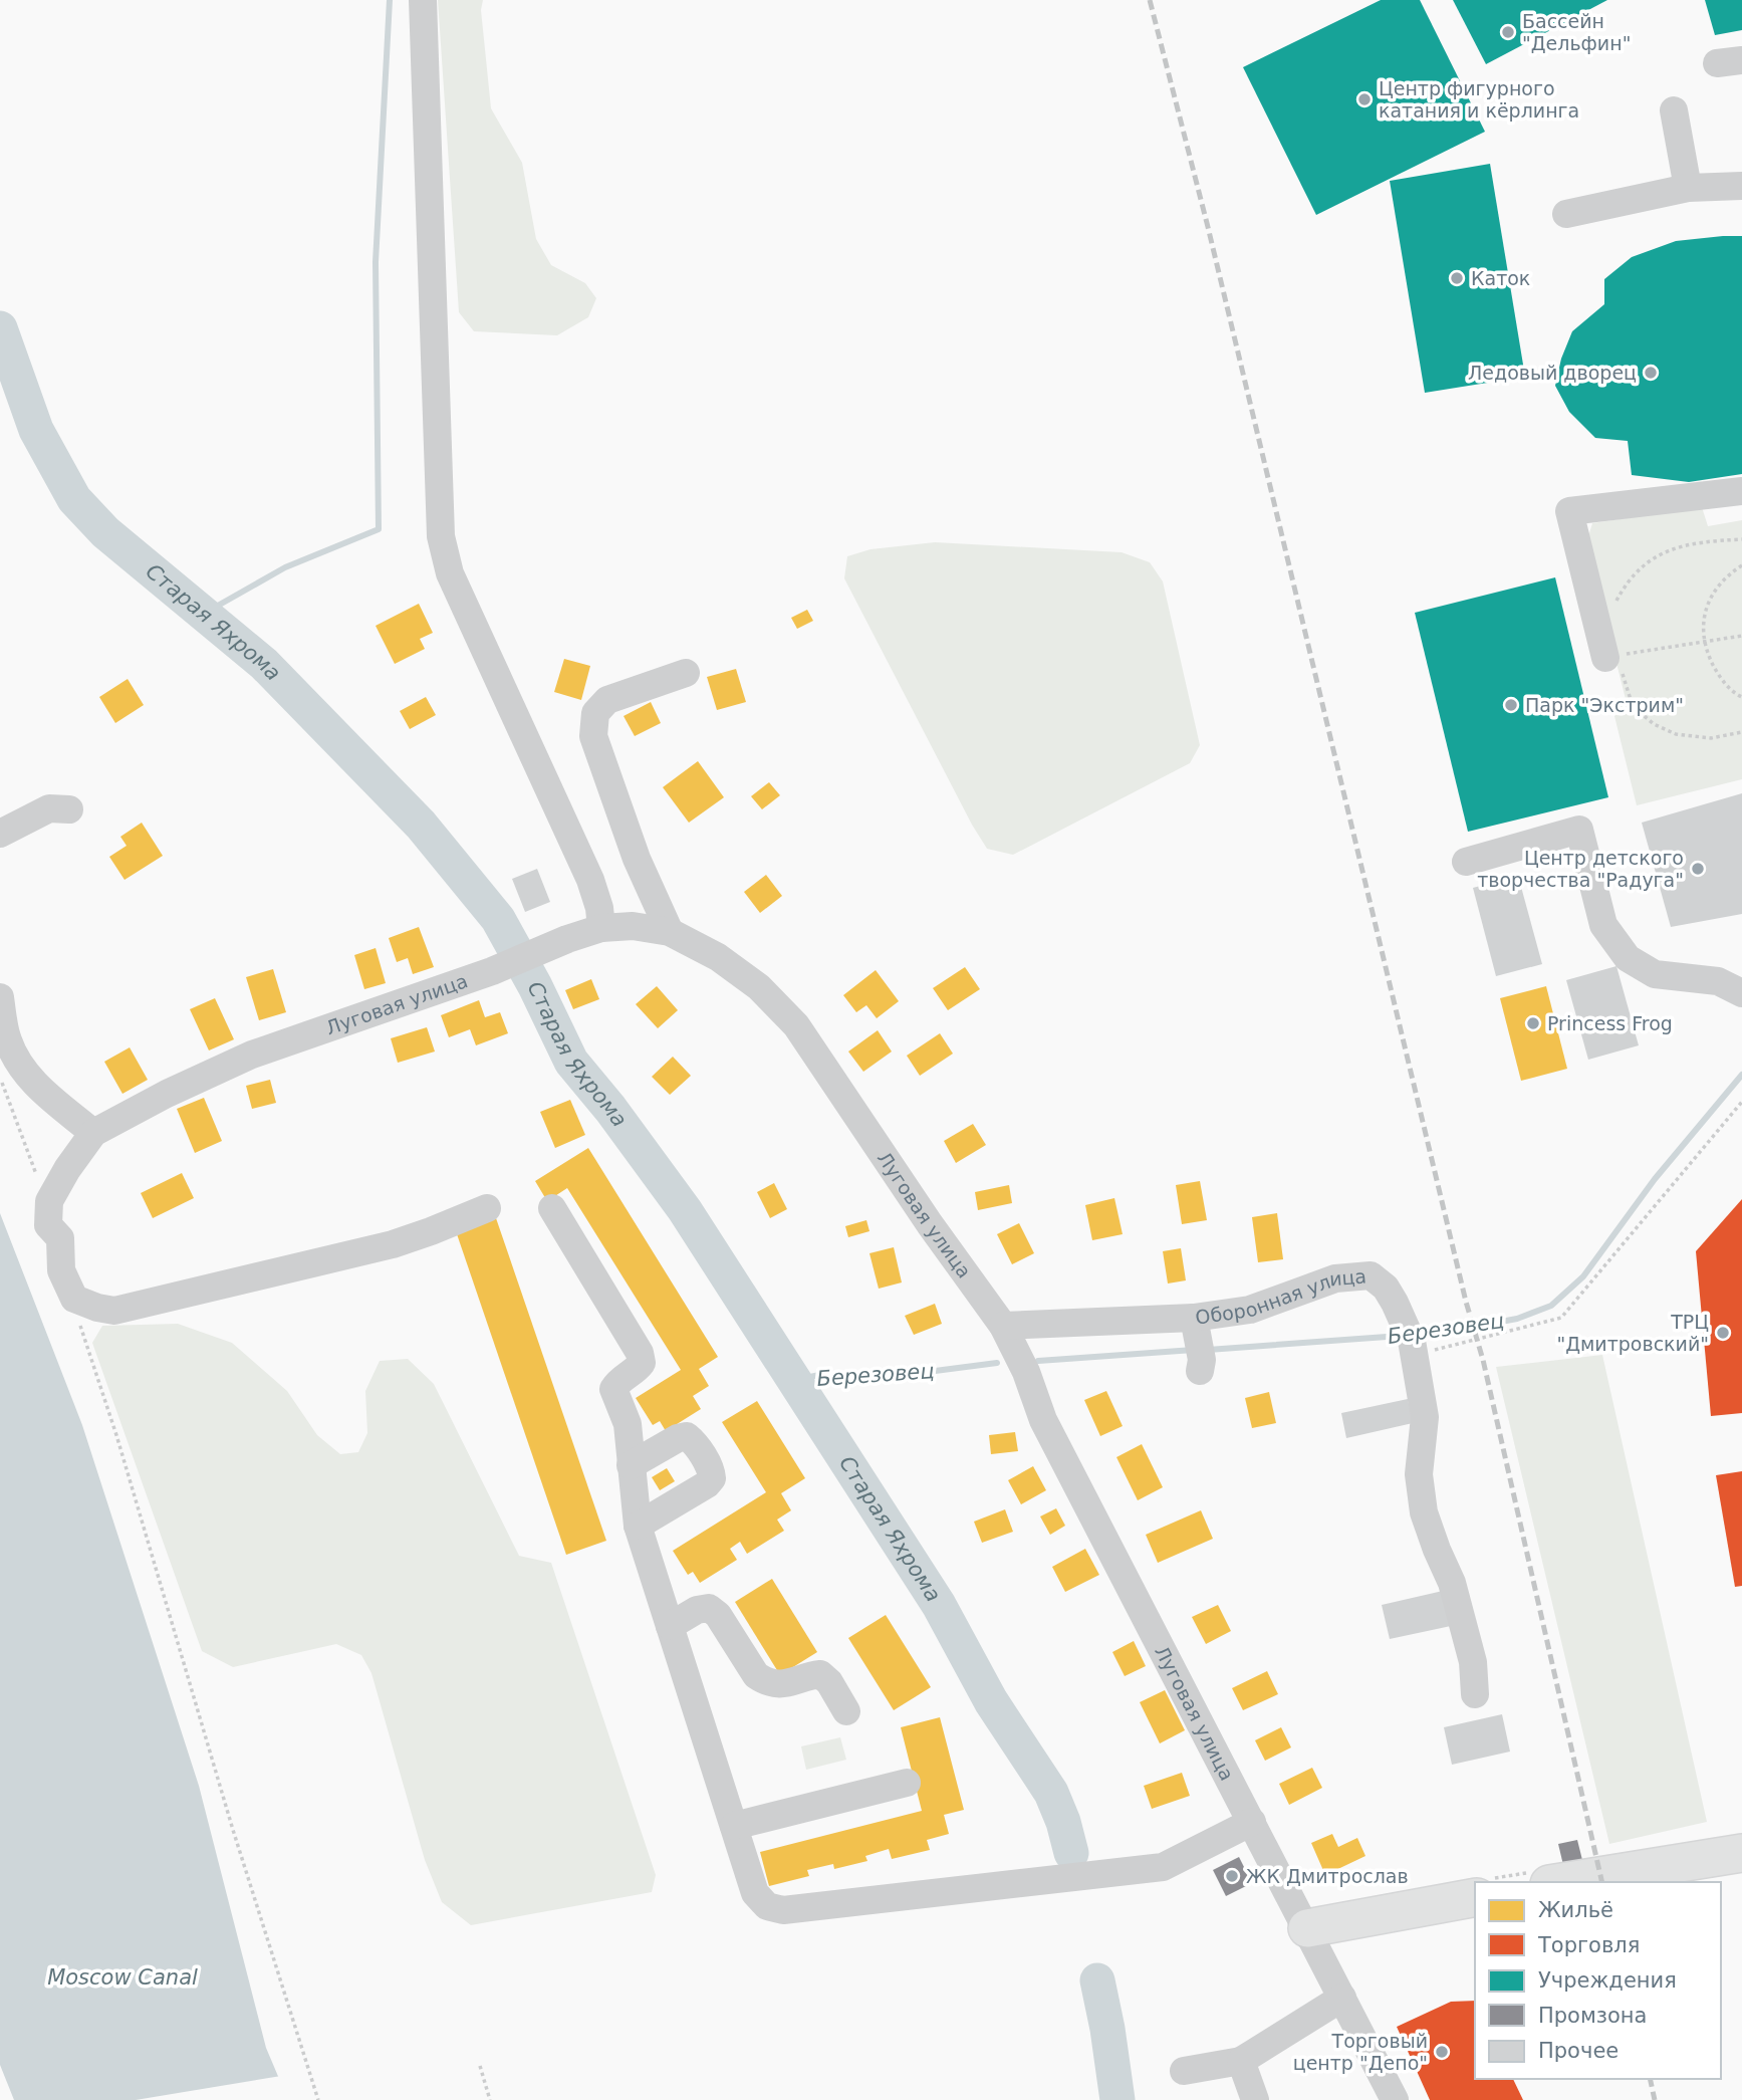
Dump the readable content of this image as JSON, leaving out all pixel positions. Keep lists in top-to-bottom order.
{
  "streets": {
    "street": ["Луговая улица", "Оборонная улица"]
  },
  "crossings": [
    ["Луговая улица", "Оборонная улица"]
  ],
  "water": ["Старая Яхрома", "Березовец", "Moscow Canal"],
  "places": [
    "Бассейн \"Дельфин\"",
    "Центр фигурного катания и кёрлинга",
    "Каток",
    "Ледовый дворец",
    "Парк \"Экстрим\"",
    "Центр детского творчества \"Радуга\"",
    "Princess Frog",
    "ТРЦ \"Дмитровский\"",
    "ЖК Дмитрослав",
    "Торговый центр \"Депо\""
  ],
  "legend": [
    "Жильё",
    "Торговля",
    "Учреждения",
    "Промзона",
    "Прочее"
  ]
}
